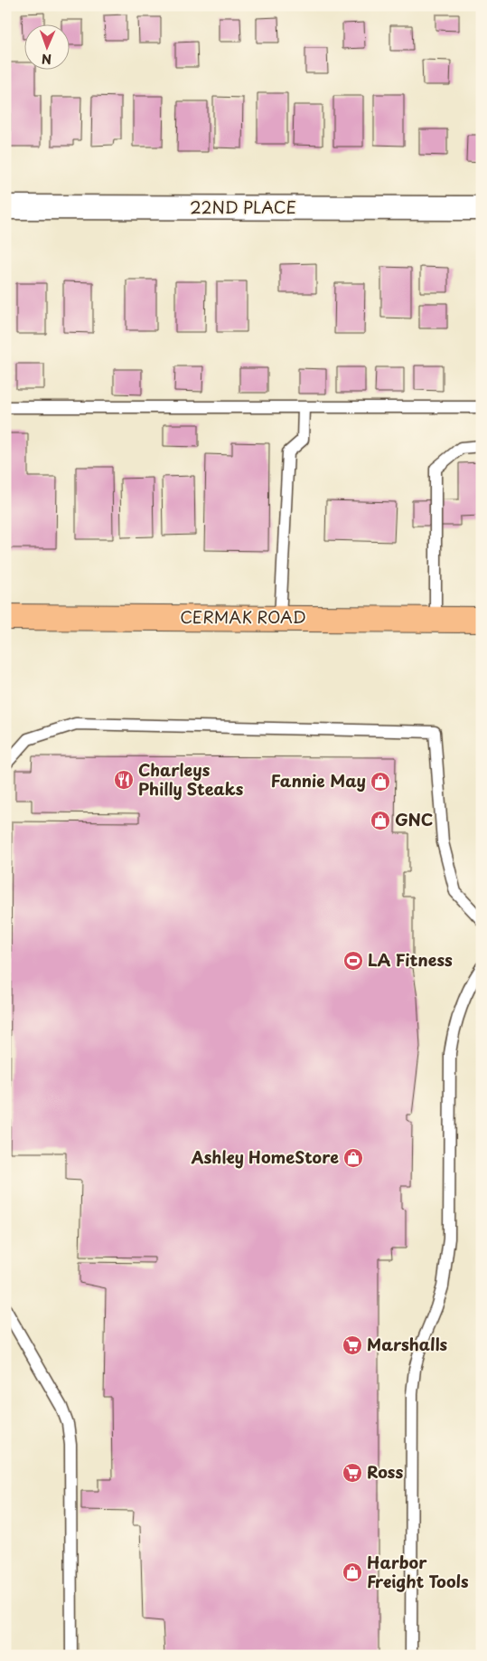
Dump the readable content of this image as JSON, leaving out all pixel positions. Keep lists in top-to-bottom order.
{
  "streets": {
    "main road": ["CERMAK ROAD"],
    "street": ["22ND PLACE"]
  },
  "places": {
    "restaurant": ["Charleys Philly Steaks"],
    "shop": [
      "Fannie May",
      "GNC",
      "Ashley HomeStore",
      "Harbor Freight Tools"
    ],
    "sports": ["LA Fitness"],
    "supermarket": ["Marshalls", "Ross"]
  },
  "north": "bottom"
}
